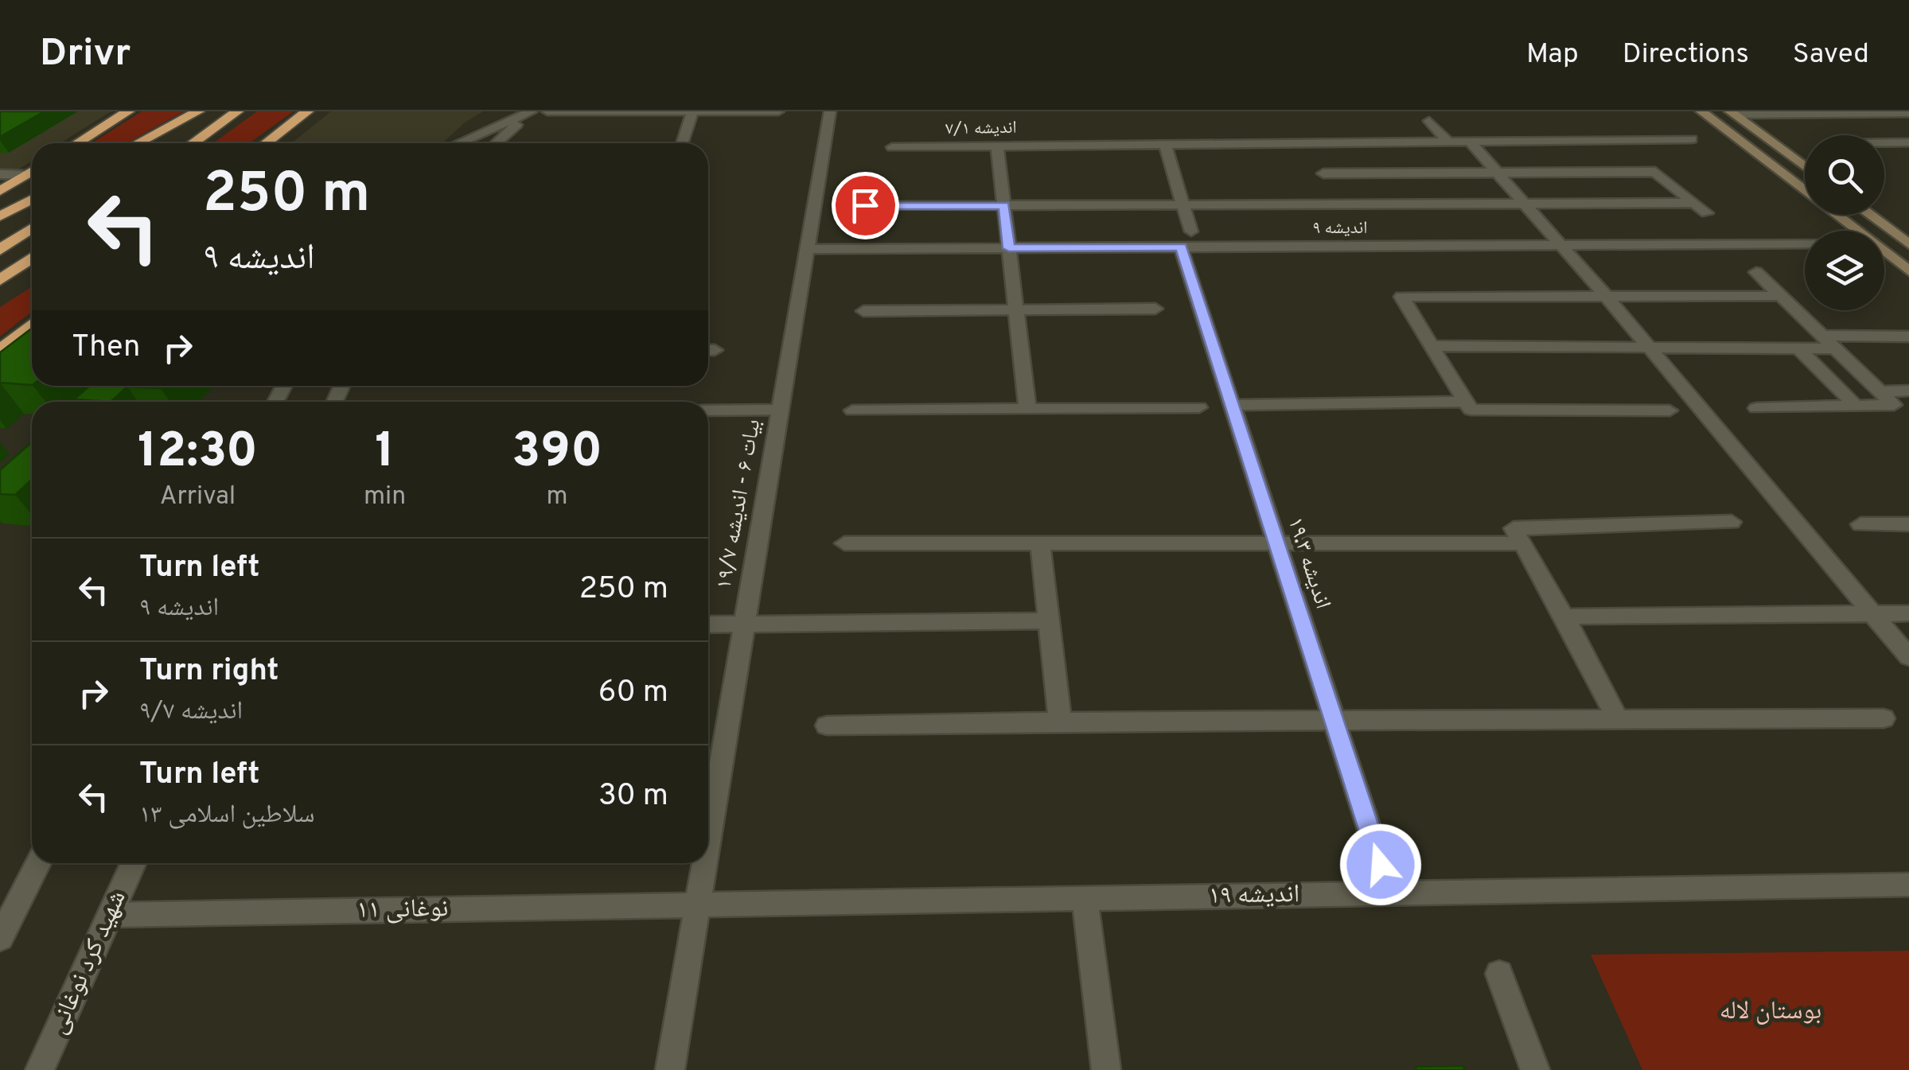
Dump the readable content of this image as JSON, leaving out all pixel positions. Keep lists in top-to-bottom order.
{
  "streets": {
    "street": [
      "اندیشه ۷/۱",
      "اندیشه ۹",
      "بیات ۶ - اندیشه ۱۹/۷",
      "اندیشه ۱۹.۳",
      "اندیشه ۱۹",
      "نوغانی ۱۱",
      "شهید کرد نوغانی"
    ]
  },
  "crossings": [
    ["اندیشه ۷/۱", "اندیشه ۱۹.۳"],
    ["اندیشه ۹", "بیات ۶ - اندیشه ۱۹/۷"],
    ["اندیشه ۹", "اندیشه ۱۹.۳"],
    ["بیات ۶ - اندیشه ۱۹/۷", "اندیشه ۱۹"],
    ["بیات ۶ - اندیشه ۱۹/۷", "نوغانی ۱۱"],
    ["اندیشه ۱۹.۳", "اندیشه ۱۹"],
    ["اندیشه ۱۹", "نوغانی ۱۱"],
    ["نوغانی ۱۱", "شهید کرد نوغانی"]
  ],
  "parks": ["بوستان لاله"],
  "page": {
    "header": "Drivr",
    "nav": ["Map", "Directions", "Saved"],
    "turn": ["250 m", "اندیشه ۹"],
    "then": "Then",
    "eta": [
      "12:30",
      "Arrival",
      "1",
      "min",
      "390",
      "m"
    ],
    "list": [
      {
        "name": "Turn left",
        "note": "اندیشه ۹",
        "value": "250 m"
      },
      {
        "name": "Turn right",
        "note": "اندیشه ۹/۷",
        "value": "60 m"
      },
      {
        "name": "Turn left",
        "note": "سلاطین اسلامی ۱۳",
        "value": "30 m"
      }
    ]
  }
}
